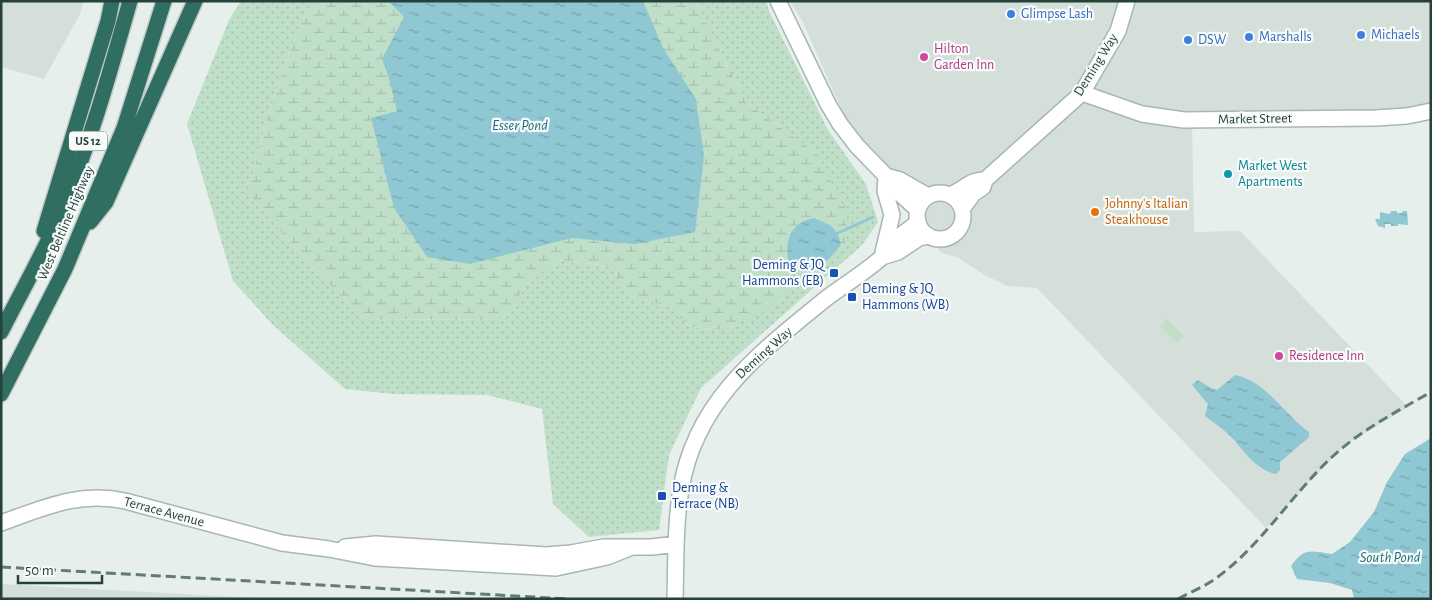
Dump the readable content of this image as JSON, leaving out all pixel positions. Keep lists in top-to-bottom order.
{
  "streets": {
    "highway": ["US 12", "West Beltline Highway"],
    "street": ["Deming Way", "Market Street", "Terrace Avenue"]
  },
  "crossings": [
    ["Deming Way", "Market Street"],
    ["Deming Way", "Terrace Avenue"]
  ],
  "water": ["Esser Pond", "South Pond"],
  "places": {
    "other": [
      "Glimpse Lash",
      "Michaels",
      "Marshalls",
      "DSW",
      "Hilton Garden Inn",
      "Market West Apartments",
      "Johnny's Italian Steakhouse",
      "Residence Inn"
    ],
    "transit": ["Deming & JQ Hammons (EB)", "Deming & JQ Hammons (WB)", "Deming & Terrace (NB)"]
  },
  "scale_bar": "50 m"
}
